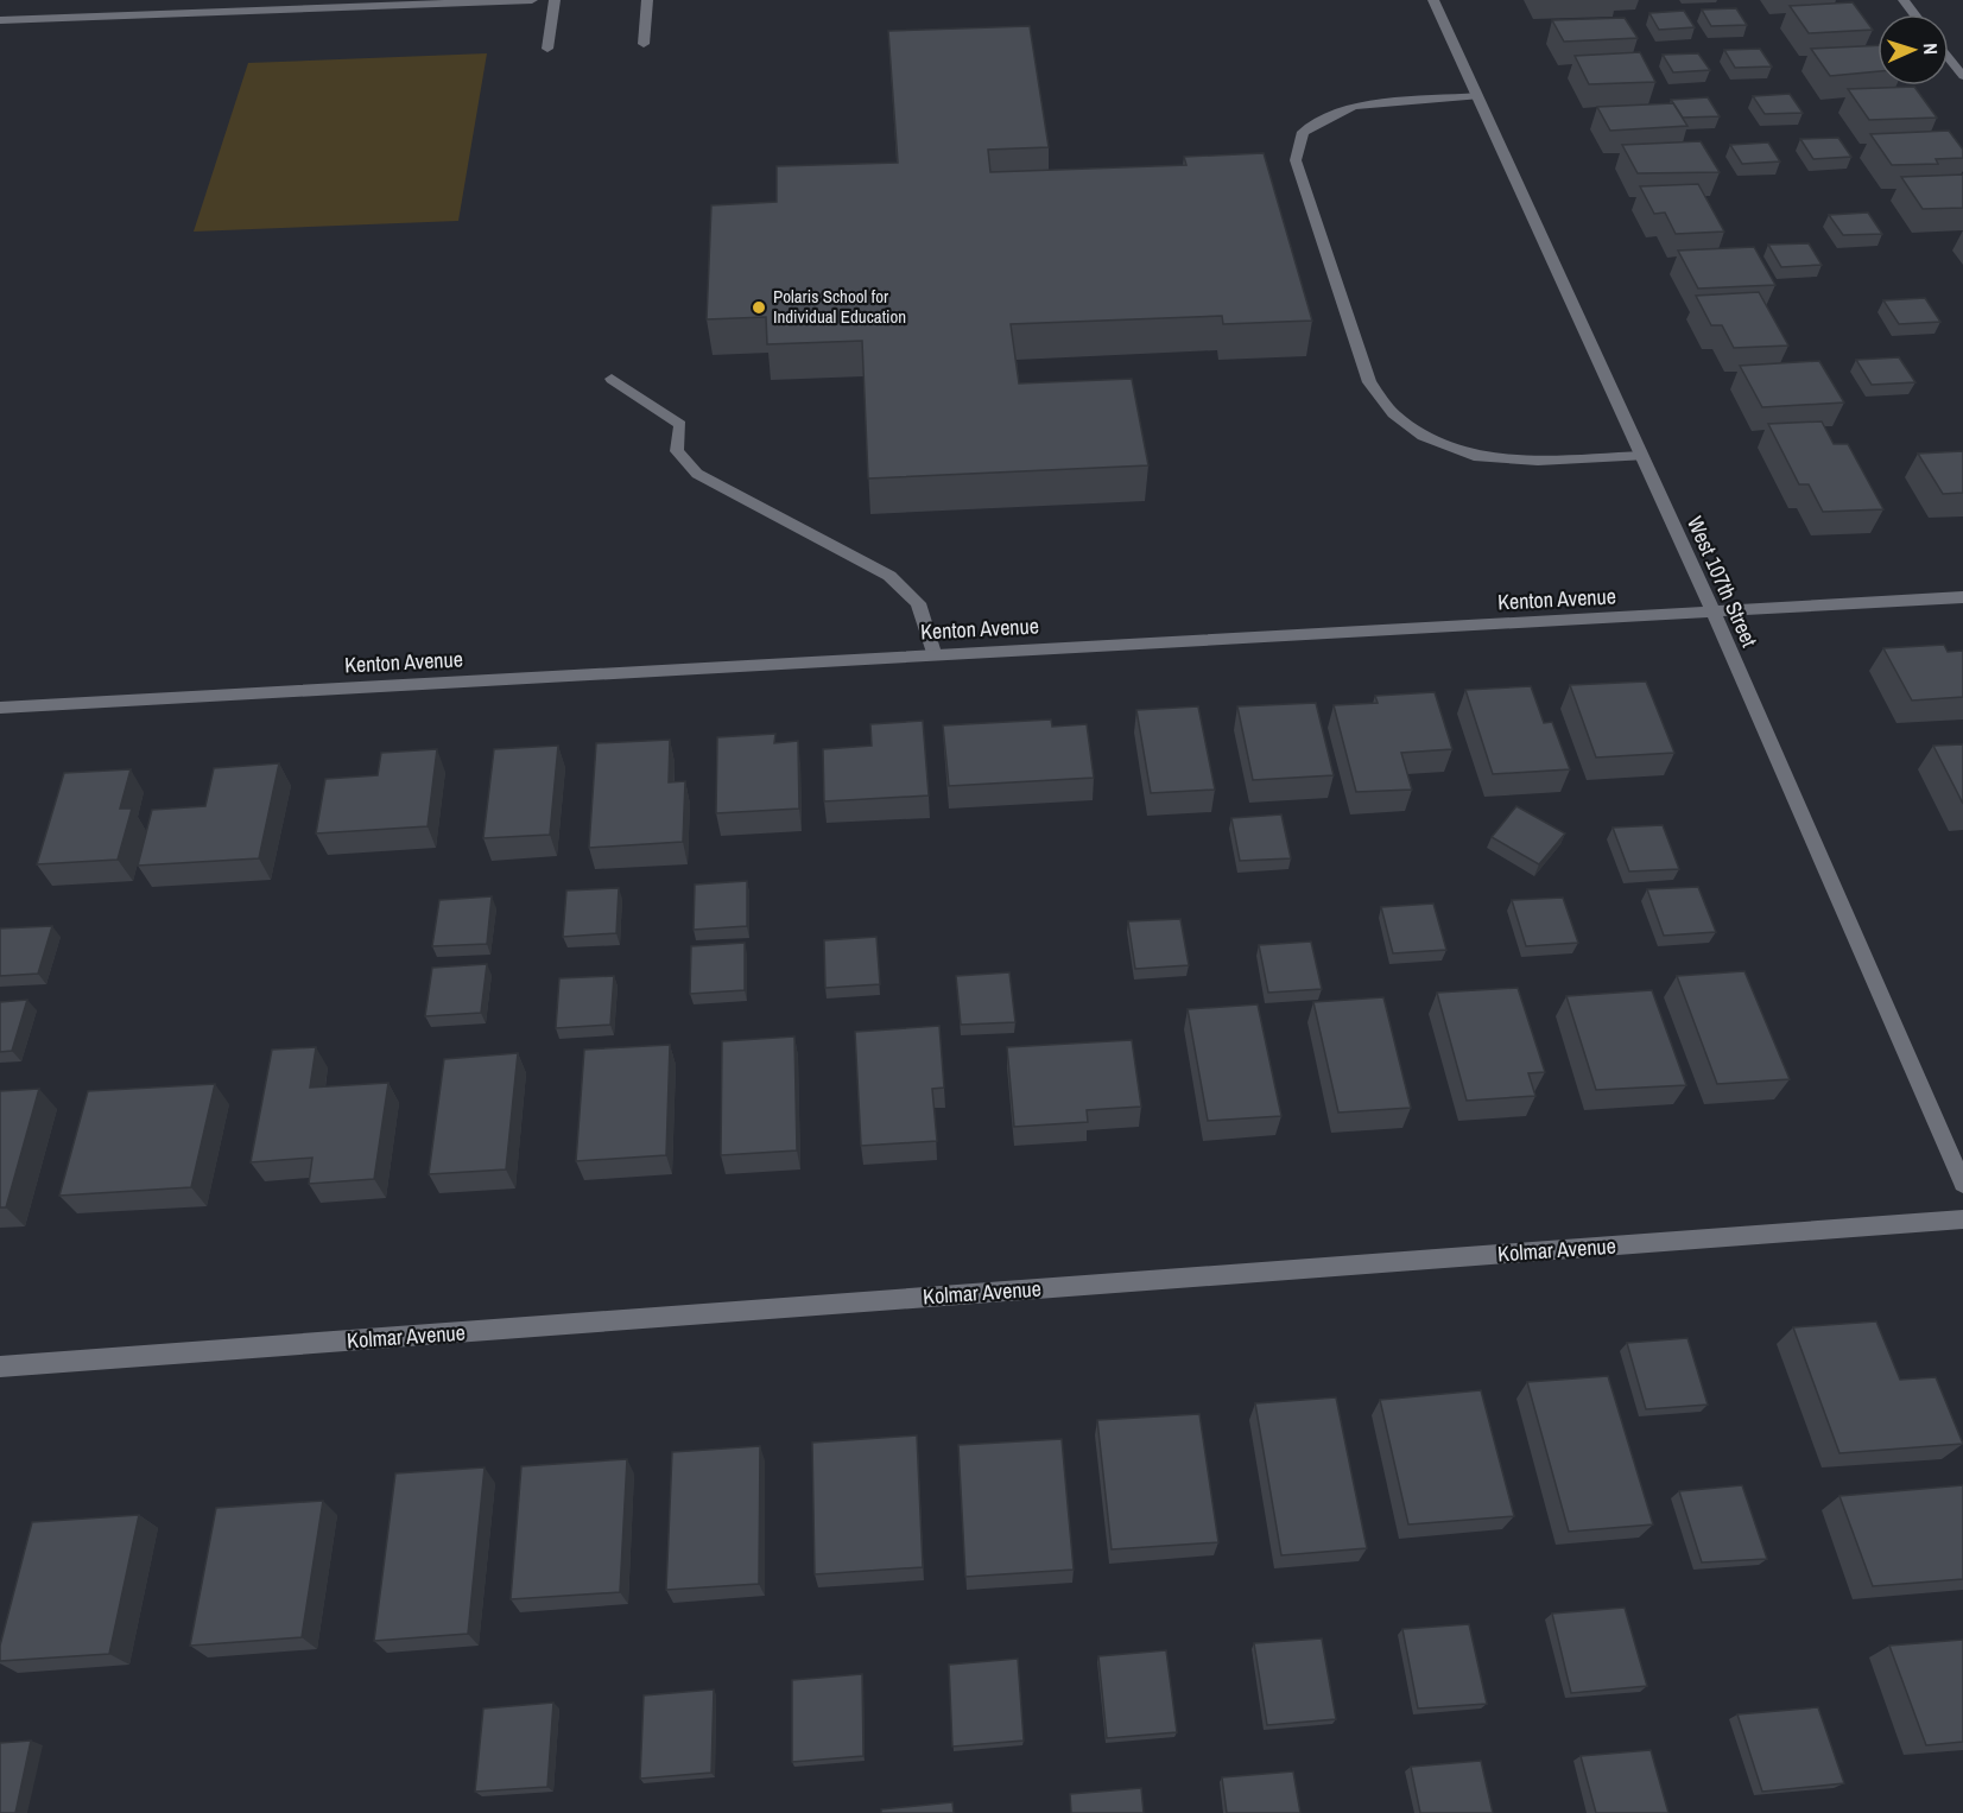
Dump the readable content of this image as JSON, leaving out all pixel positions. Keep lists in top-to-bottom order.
{
  "streets": {
    "street": ["West 107th Street", "Kenton Avenue", "Kolmar Avenue"]
  },
  "crossings": [
    ["West 107th Street", "Kenton Avenue"]
  ],
  "places": ["Polaris School for Individual Education"],
  "north": "right"
}
